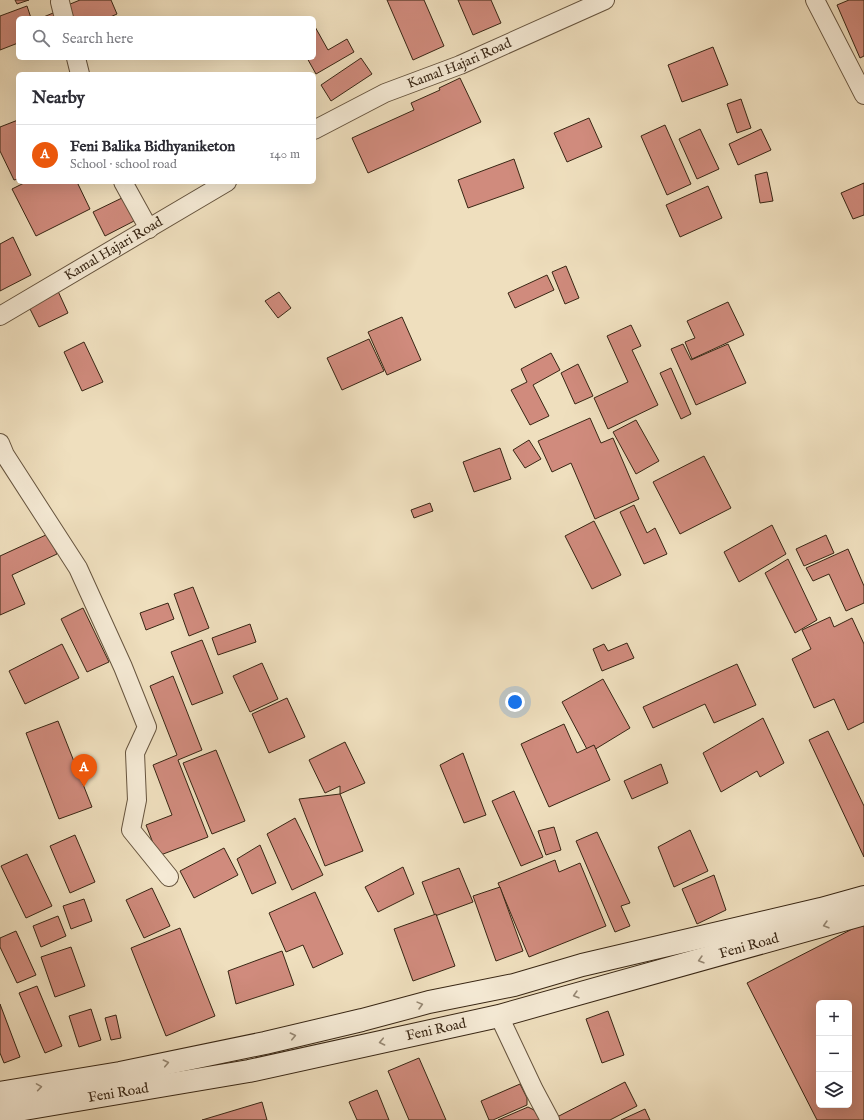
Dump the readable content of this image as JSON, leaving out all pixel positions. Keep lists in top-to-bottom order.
{
  "streets": {
    "main road": ["Feni Road"],
    "street": ["Kamal Hajari Road"]
  },
  "page": {
    "search": "Search here",
    "heading": "Nearby",
    "list": [
      {
        "mark": "A",
        "name": "Feni Balika Bidhyaniketon",
        "note": "School · school road",
        "value": "140 m"
      }
    ],
    "pins": "A",
    "map_buttons": ["+", "−"]
  }
}
